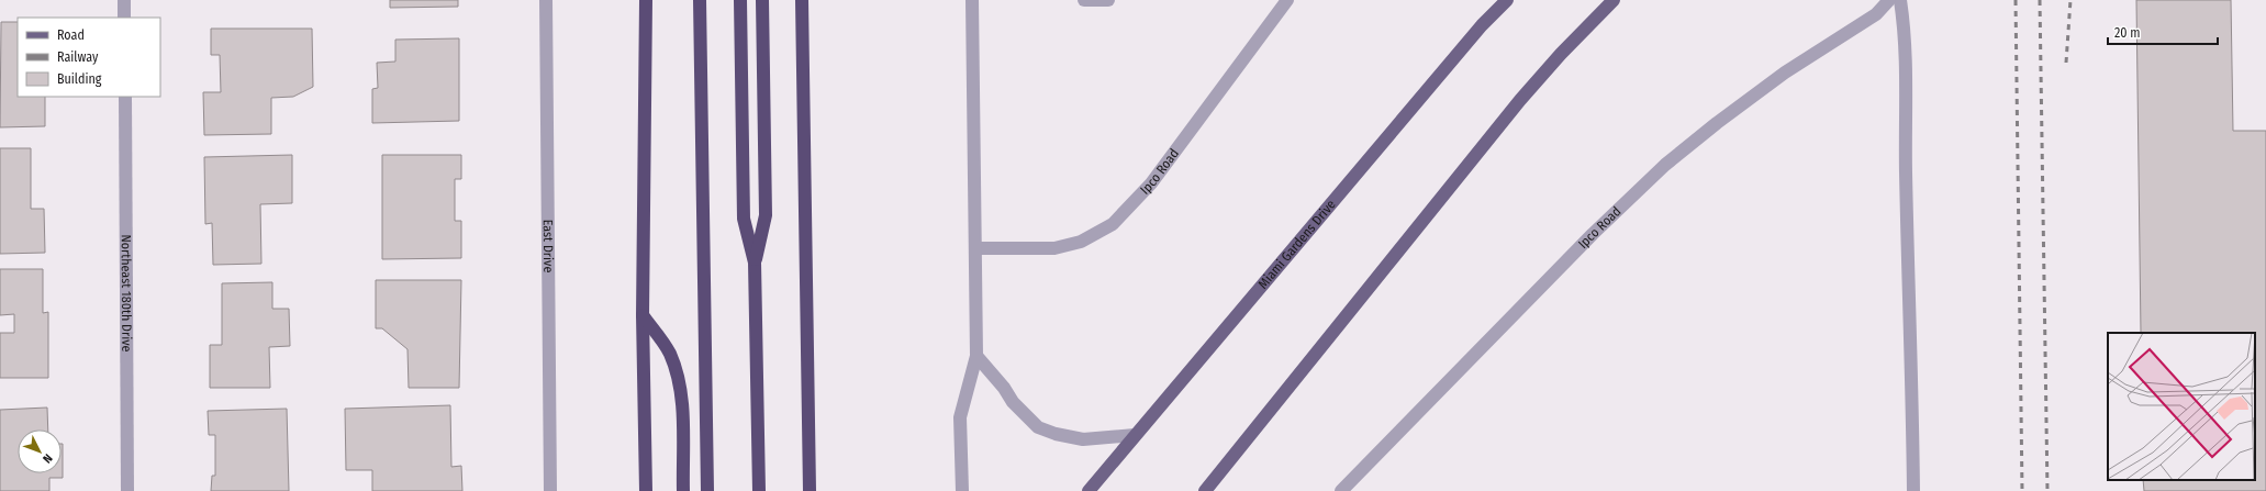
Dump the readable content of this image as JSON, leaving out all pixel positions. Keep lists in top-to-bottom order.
{
  "streets": {
    "main road": ["Miami Gardens Drive"],
    "street": ["Ipco Road", "East Drive", "Northeast 180th Drive"]
  },
  "legend": ["Road", "Railway", "Building"],
  "scale_bar": "20 m",
  "north": "bottom right"
}
